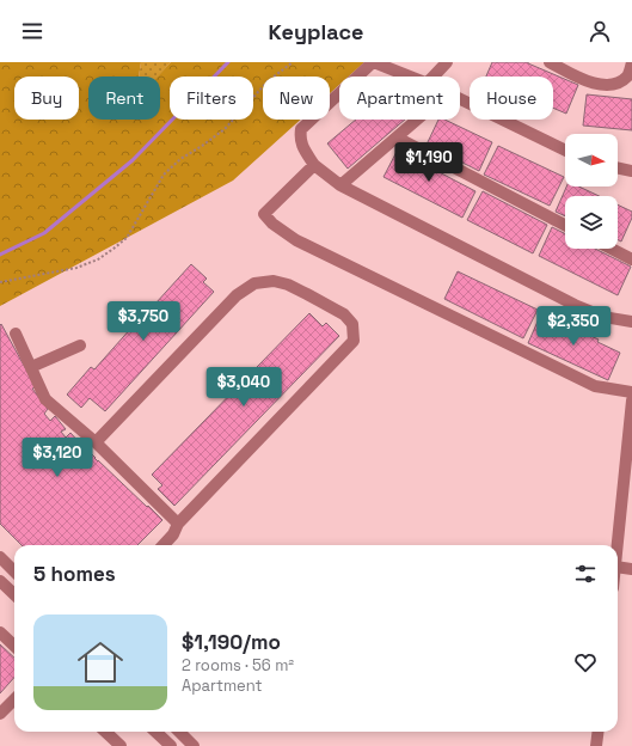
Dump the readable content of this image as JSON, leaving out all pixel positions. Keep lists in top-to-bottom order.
{
  "north": "right",
  "page": {
    "header": "Keyplace",
    "chip": [
      "Buy",
      "Rent",
      "Filters",
      "New",
      "Apartment",
      "House"
    ],
    "price": [
      "$1,190",
      "$3,750",
      "$2,350",
      "$3,040",
      "$3,120"
    ],
    "heading": "5 homes",
    "list": [
      {
        "name": "$1,190/mo",
        "note": "2 rooms · 56 m² · Apartment"
      }
    ]
  }
}
